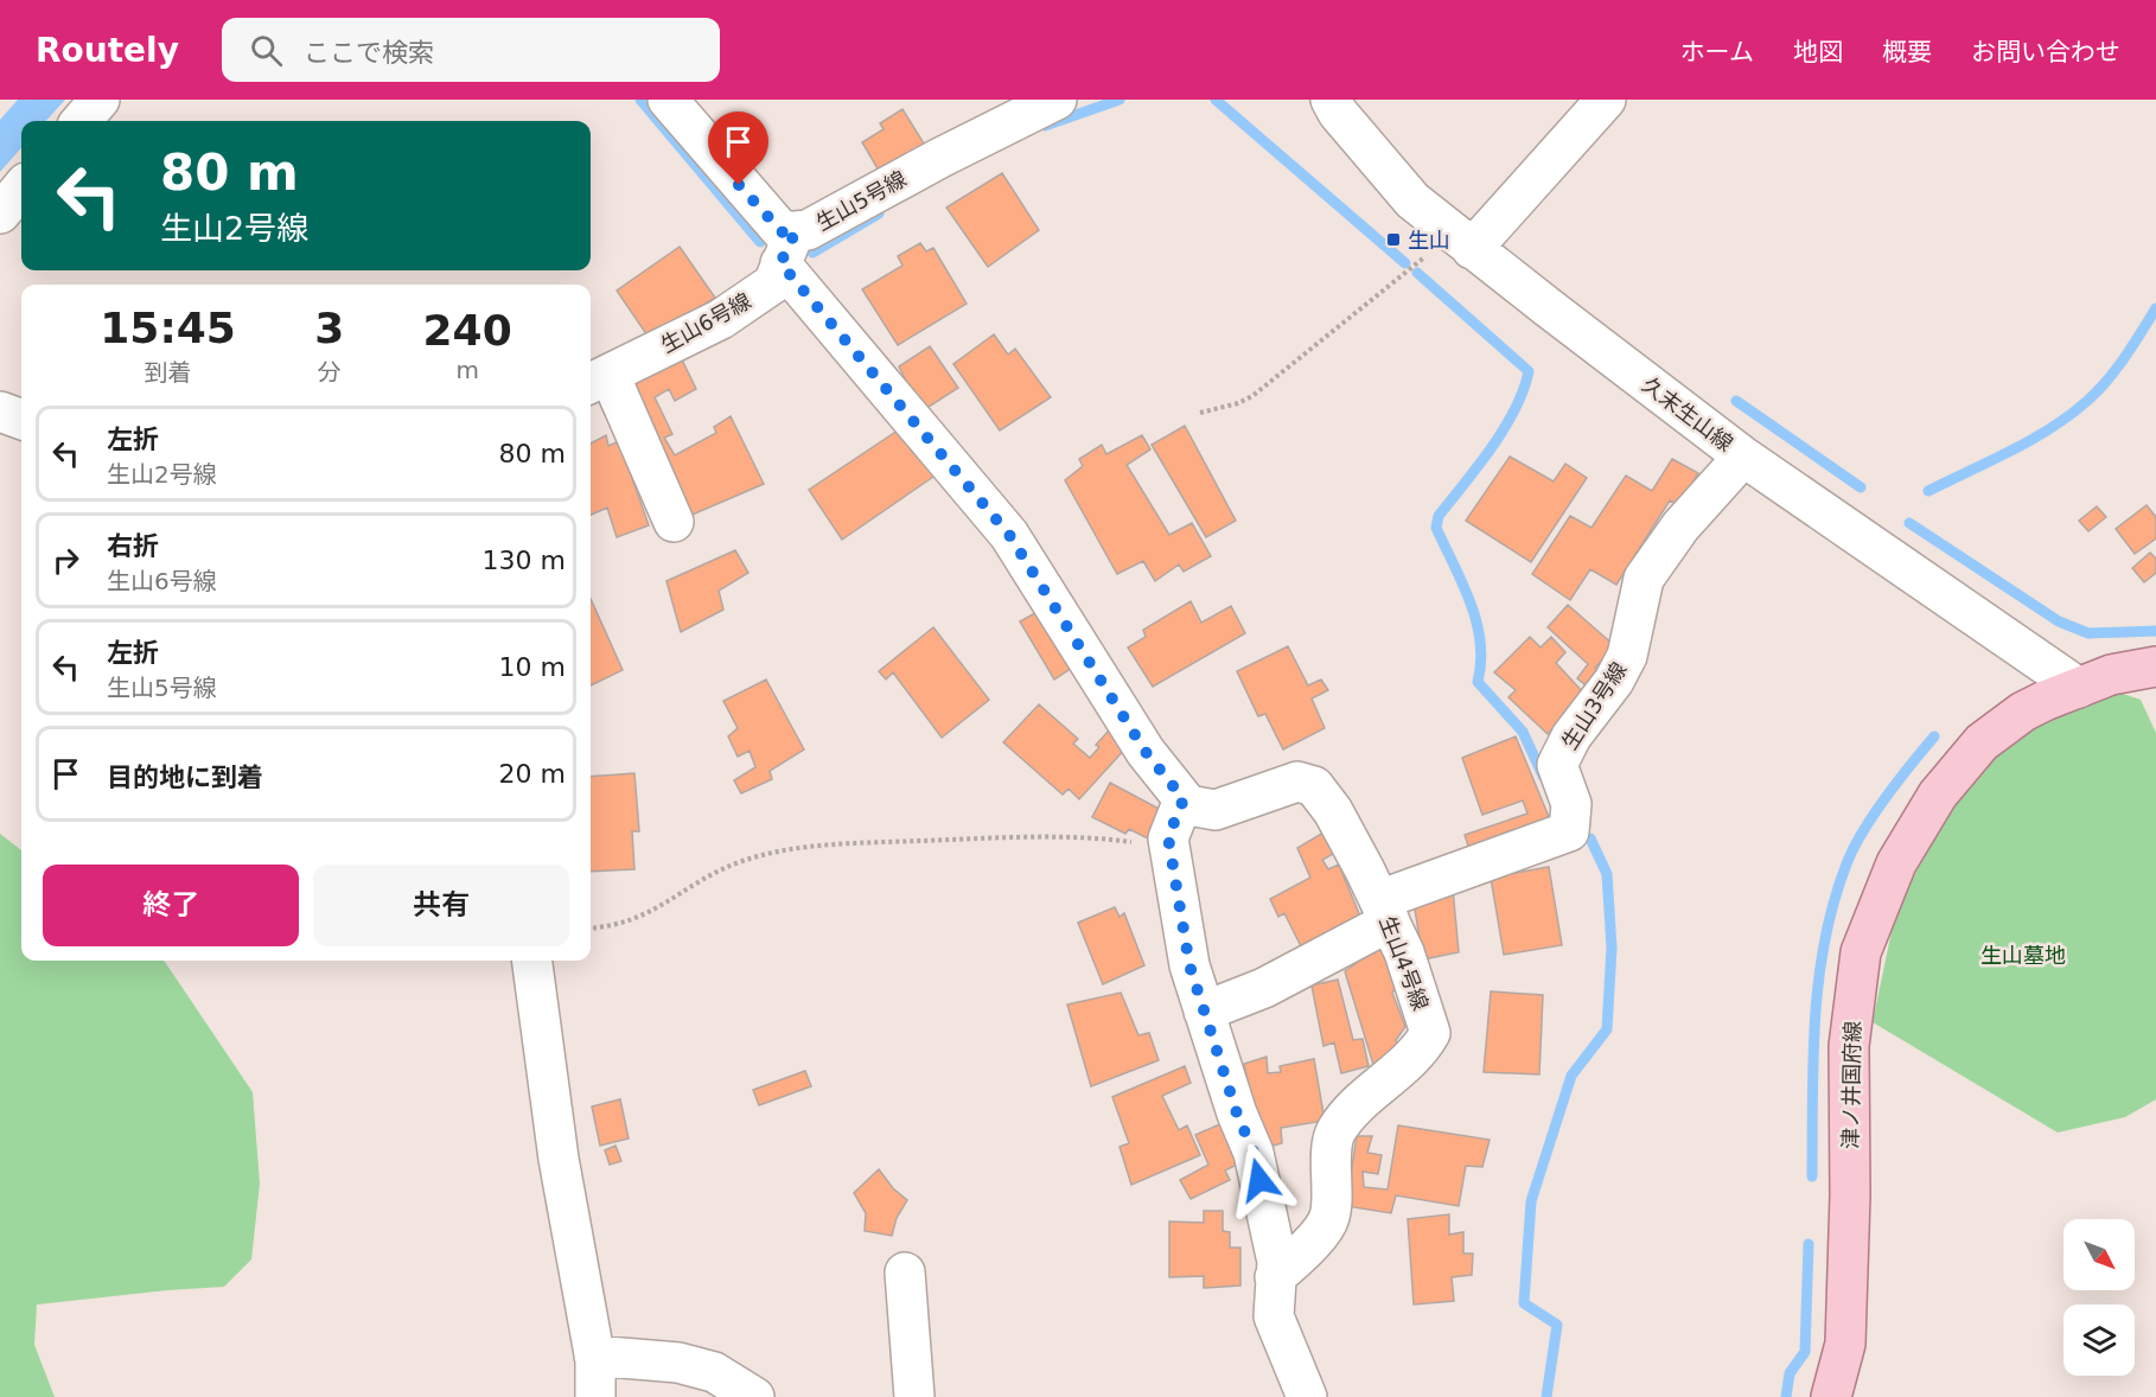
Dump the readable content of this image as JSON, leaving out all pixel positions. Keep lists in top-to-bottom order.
{
  "streets": {
    "main road": ["津ノ井国府線"],
    "street": [
      "生山5号線",
      "生山6号線",
      "久末生山線",
      "生山3号線",
      "生山4号線"
    ]
  },
  "crossings": [
    ["生山5号線", "生山6号線"],
    ["久末生山線", "生山3号線"],
    ["久末生山線", "津ノ井国府線"],
    ["生山3号線", "生山4号線"]
  ],
  "parks": ["生山墓地"],
  "places": {
    "transit": ["生山"]
  },
  "north": "bottom right",
  "page": {
    "header": "Routely",
    "search": "ここで検索",
    "nav": [
      "ホーム",
      "地図",
      "概要",
      "お問い合わせ"
    ],
    "turn": ["80 m", "生山2号線"],
    "eta": [
      "15:45",
      "到着",
      "3",
      "分",
      "240",
      "m"
    ],
    "list": [
      {
        "name": "左折",
        "note": "生山2号線",
        "value": "80 m"
      },
      {
        "name": "右折",
        "note": "生山6号線",
        "value": "130 m"
      },
      {
        "name": "左折",
        "note": "生山5号線",
        "value": "10 m"
      },
      {
        "name": "目的地に到着",
        "value": "20 m"
      }
    ],
    "buttons": ["終了", "共有"]
  }
}
